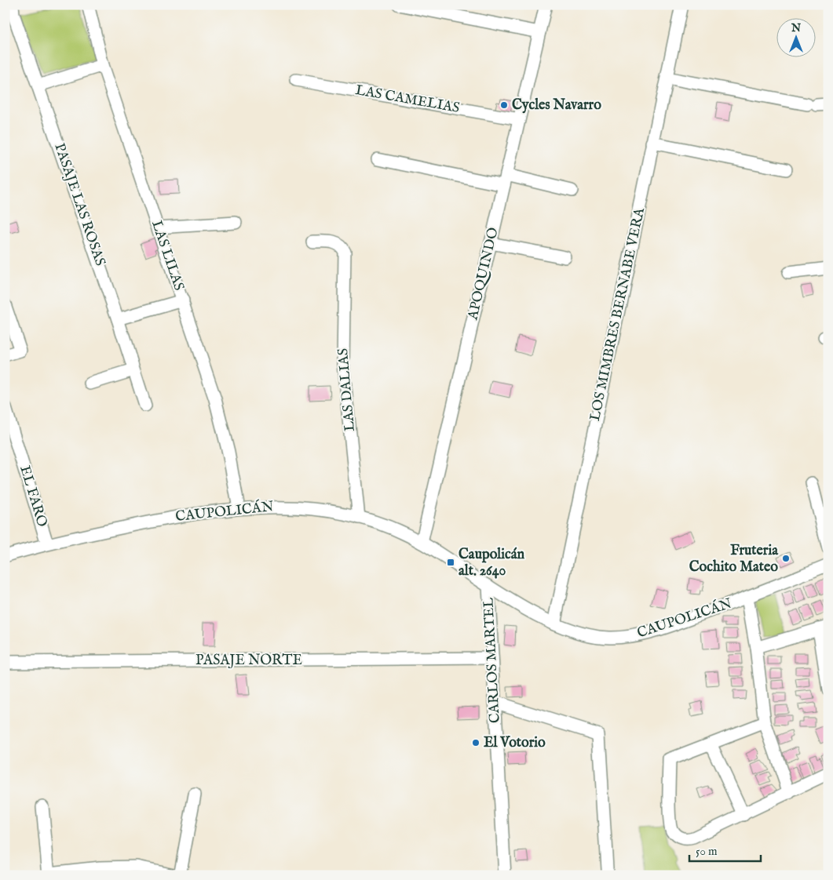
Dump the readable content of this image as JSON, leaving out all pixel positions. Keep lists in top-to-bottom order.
{
  "streets": {
    "street": [
      "LAS CAMELIAS",
      "PASAJE LAS ROSAS",
      "LAS LILAS",
      "APOQUINDO",
      "LOS MIMBRES BERNABE VERA",
      "LAS DALIAS",
      "EL FARO",
      "CAUPOLICÁN",
      "PASAJE NORTE",
      "CARLOS MARTEL"
    ]
  },
  "crossings": [
    ["LAS CAMELIAS", "APOQUINDO"],
    ["LAS LILAS", "CAUPOLICÁN"],
    ["APOQUINDO", "CAUPOLICÁN"],
    ["LOS MIMBRES BERNABE VERA", "CAUPOLICÁN"],
    ["LAS DALIAS", "CAUPOLICÁN"],
    ["EL FARO", "CAUPOLICÁN"],
    ["CAUPOLICÁN", "CARLOS MARTEL"],
    ["PASAJE NORTE", "CARLOS MARTEL"]
  ],
  "places": {
    "other": ["Cycles Navarro", "Fruteria Cochito Mateo", "El Votorio"],
    "transit": ["Caupolicán alt. 2640"]
  },
  "scale_bar": "50 m",
  "north": "top"
}
